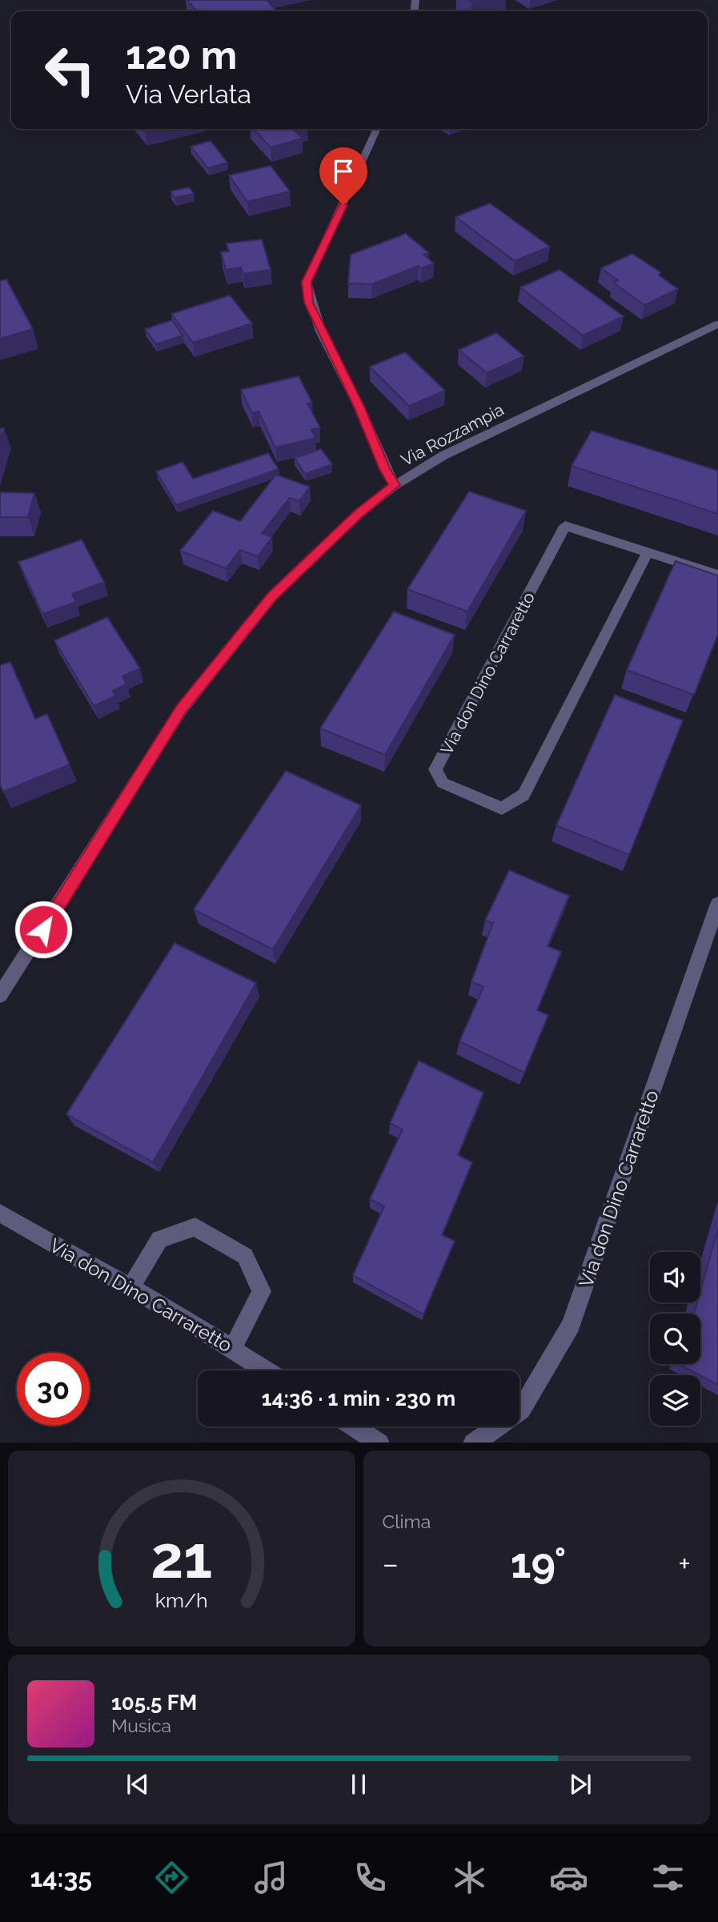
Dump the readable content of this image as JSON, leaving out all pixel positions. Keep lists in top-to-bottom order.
{
  "streets": {
    "street": ["Via Rozzampia", "Via don Dino Carraretto"]
  },
  "page": {
    "turn": ["120 m", "Via Verlata"],
    "limit": "30",
    "trip": "14:36 · 1 min · 230 m",
    "tile": "Clima",
    "heat": ["−", "19°", "+"],
    "song": ["105.5 FM", "Musica"],
    "tabs": "14:35",
    "gauge": ["21", "km/h"]
  }
}
